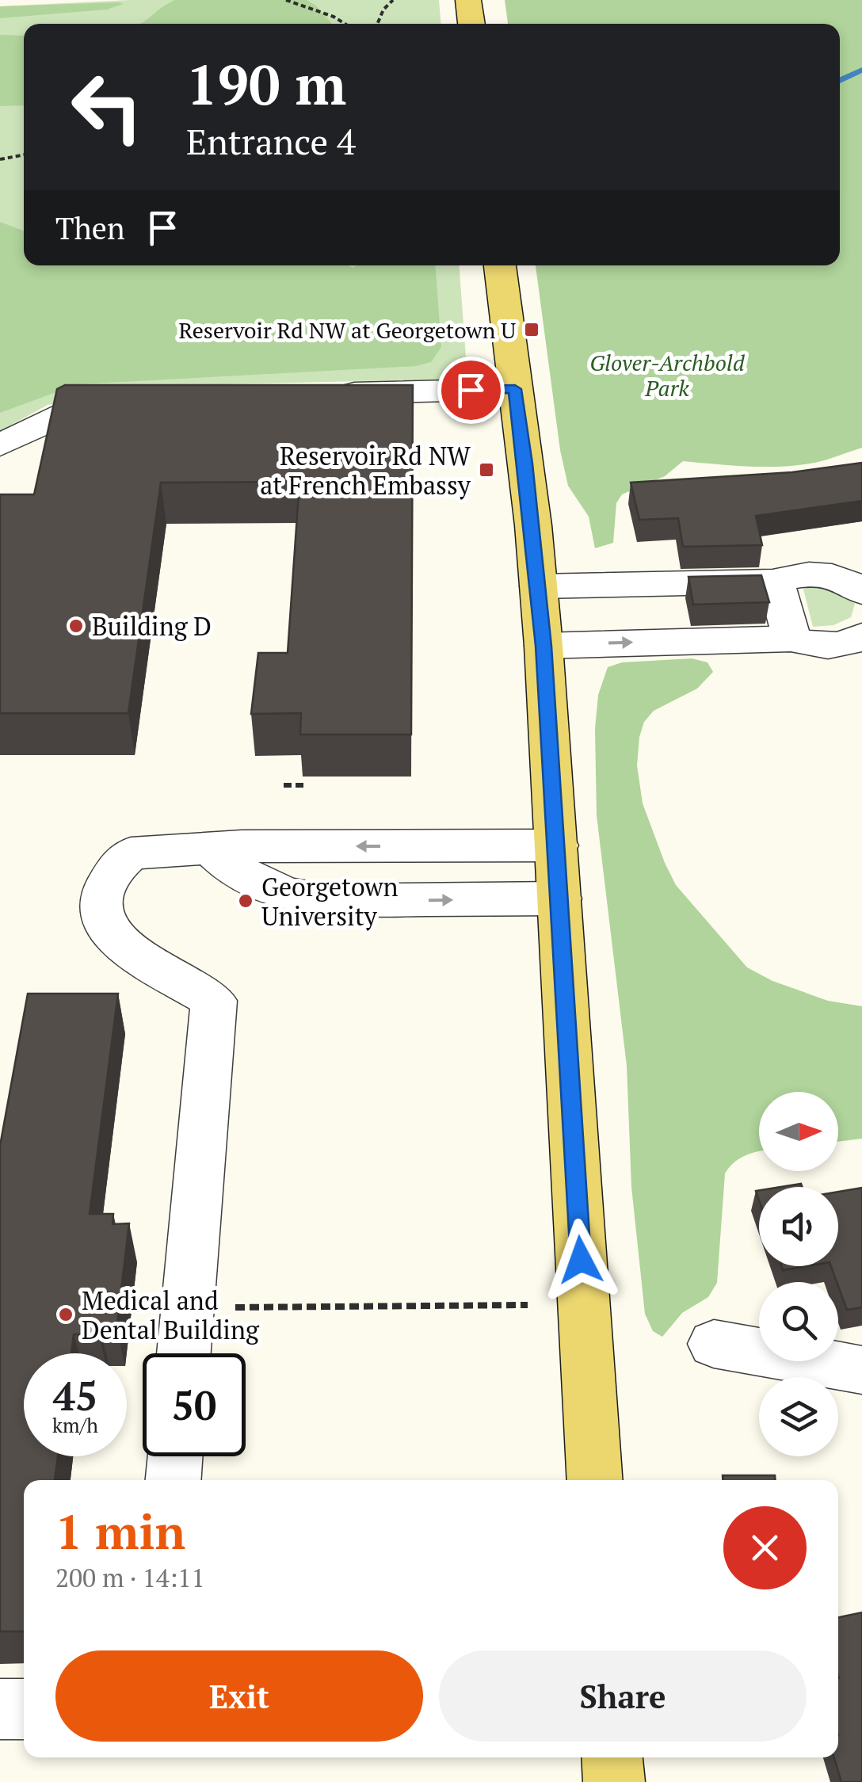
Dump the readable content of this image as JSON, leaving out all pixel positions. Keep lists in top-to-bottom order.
{
  "parks": ["Glover-Archbold Park"],
  "places": {
    "transit": ["Reservoir Rd NW at Georgetown U", "Reservoir Rd NW at French Embassy"],
    "other": ["Building D", "Georgetown University", "Medical and Dental Building"]
  },
  "north": "right",
  "page": {
    "turn": ["190 m", "Entrance 4"],
    "then": "Then",
    "speed": "45 km/h",
    "limit": "50",
    "heading": ["1 min", "200 m · 14:11"],
    "buttons": ["Exit", "Share"]
  }
}
